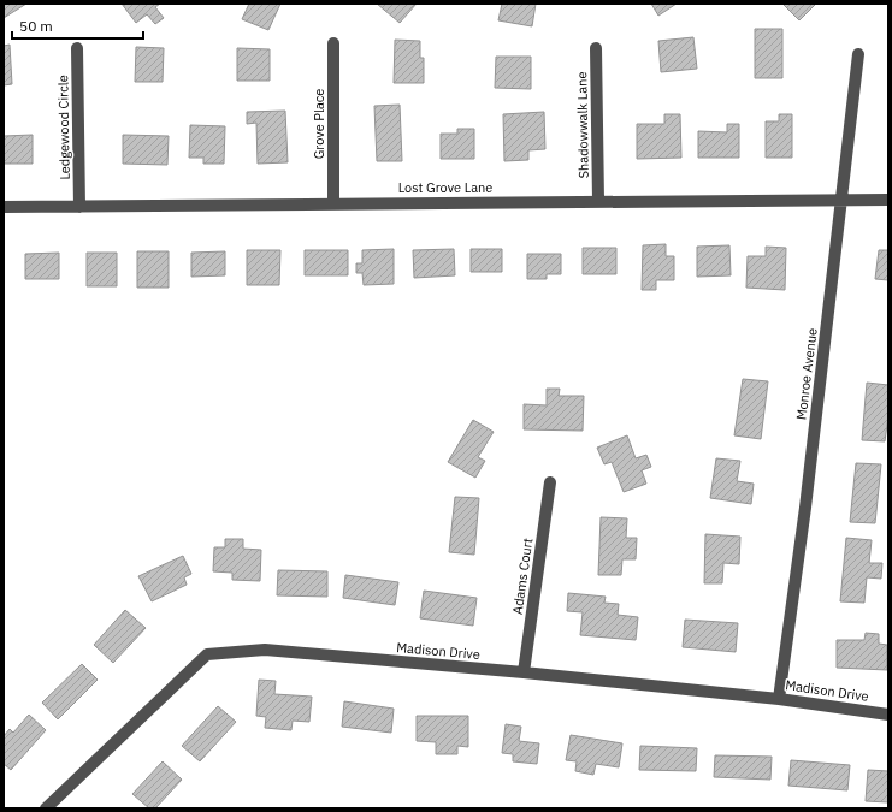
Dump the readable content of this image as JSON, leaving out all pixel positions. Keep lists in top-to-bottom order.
{
  "streets": {
    "street": [
      "Grove Place",
      "Shadowwalk Lane",
      "Ledgewood Circle",
      "Lost Grove Lane",
      "Monroe Avenue",
      "Adams Court",
      "Madison Drive"
    ]
  },
  "crossings": [
    ["Grove Place", "Lost Grove Lane"],
    ["Shadowwalk Lane", "Lost Grove Lane"],
    ["Ledgewood Circle", "Lost Grove Lane"],
    ["Lost Grove Lane", "Monroe Avenue"],
    ["Monroe Avenue", "Madison Drive"],
    ["Adams Court", "Madison Drive"]
  ],
  "scale_bar": "50 m"
}
